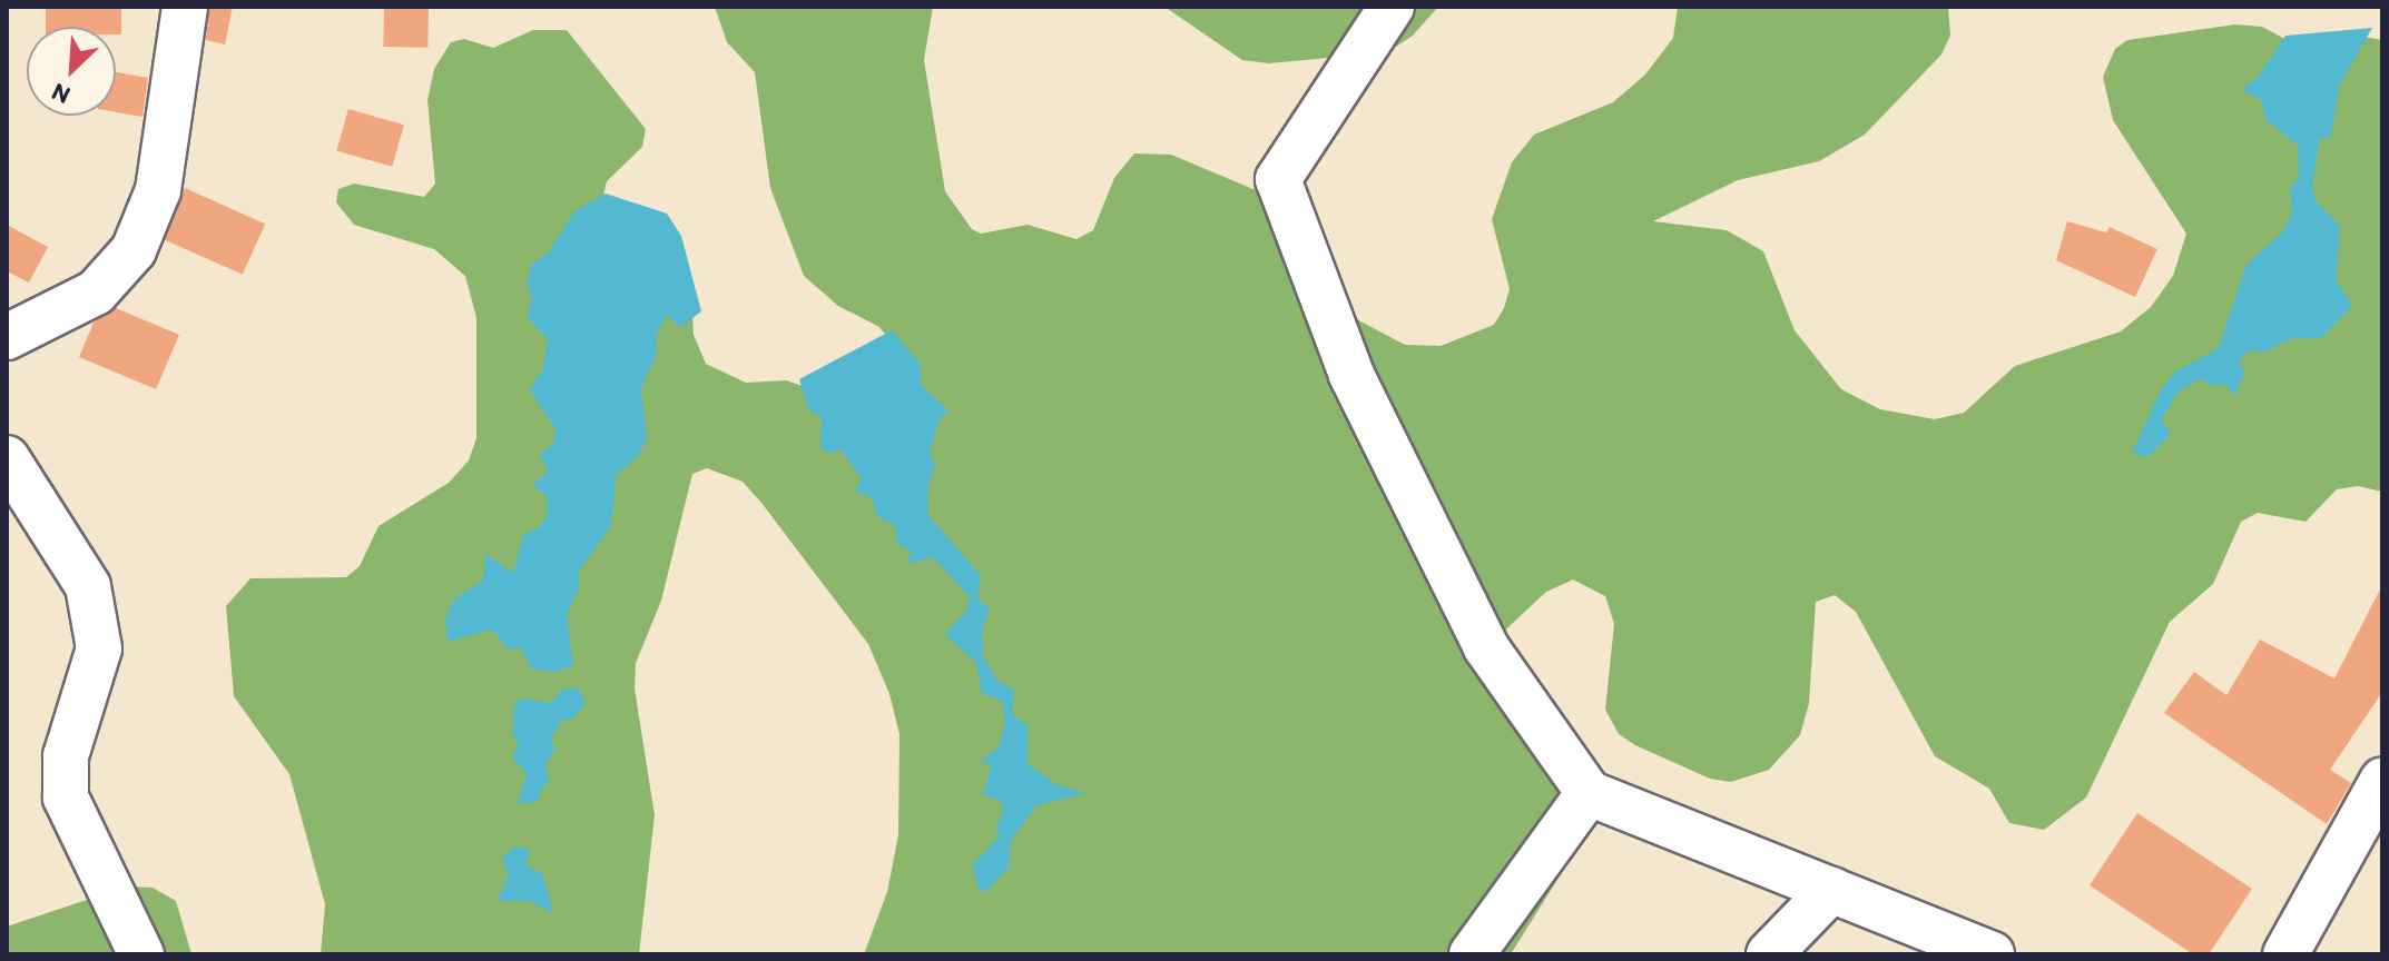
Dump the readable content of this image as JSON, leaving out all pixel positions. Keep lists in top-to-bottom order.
{
  "north": "bottom left"
}
